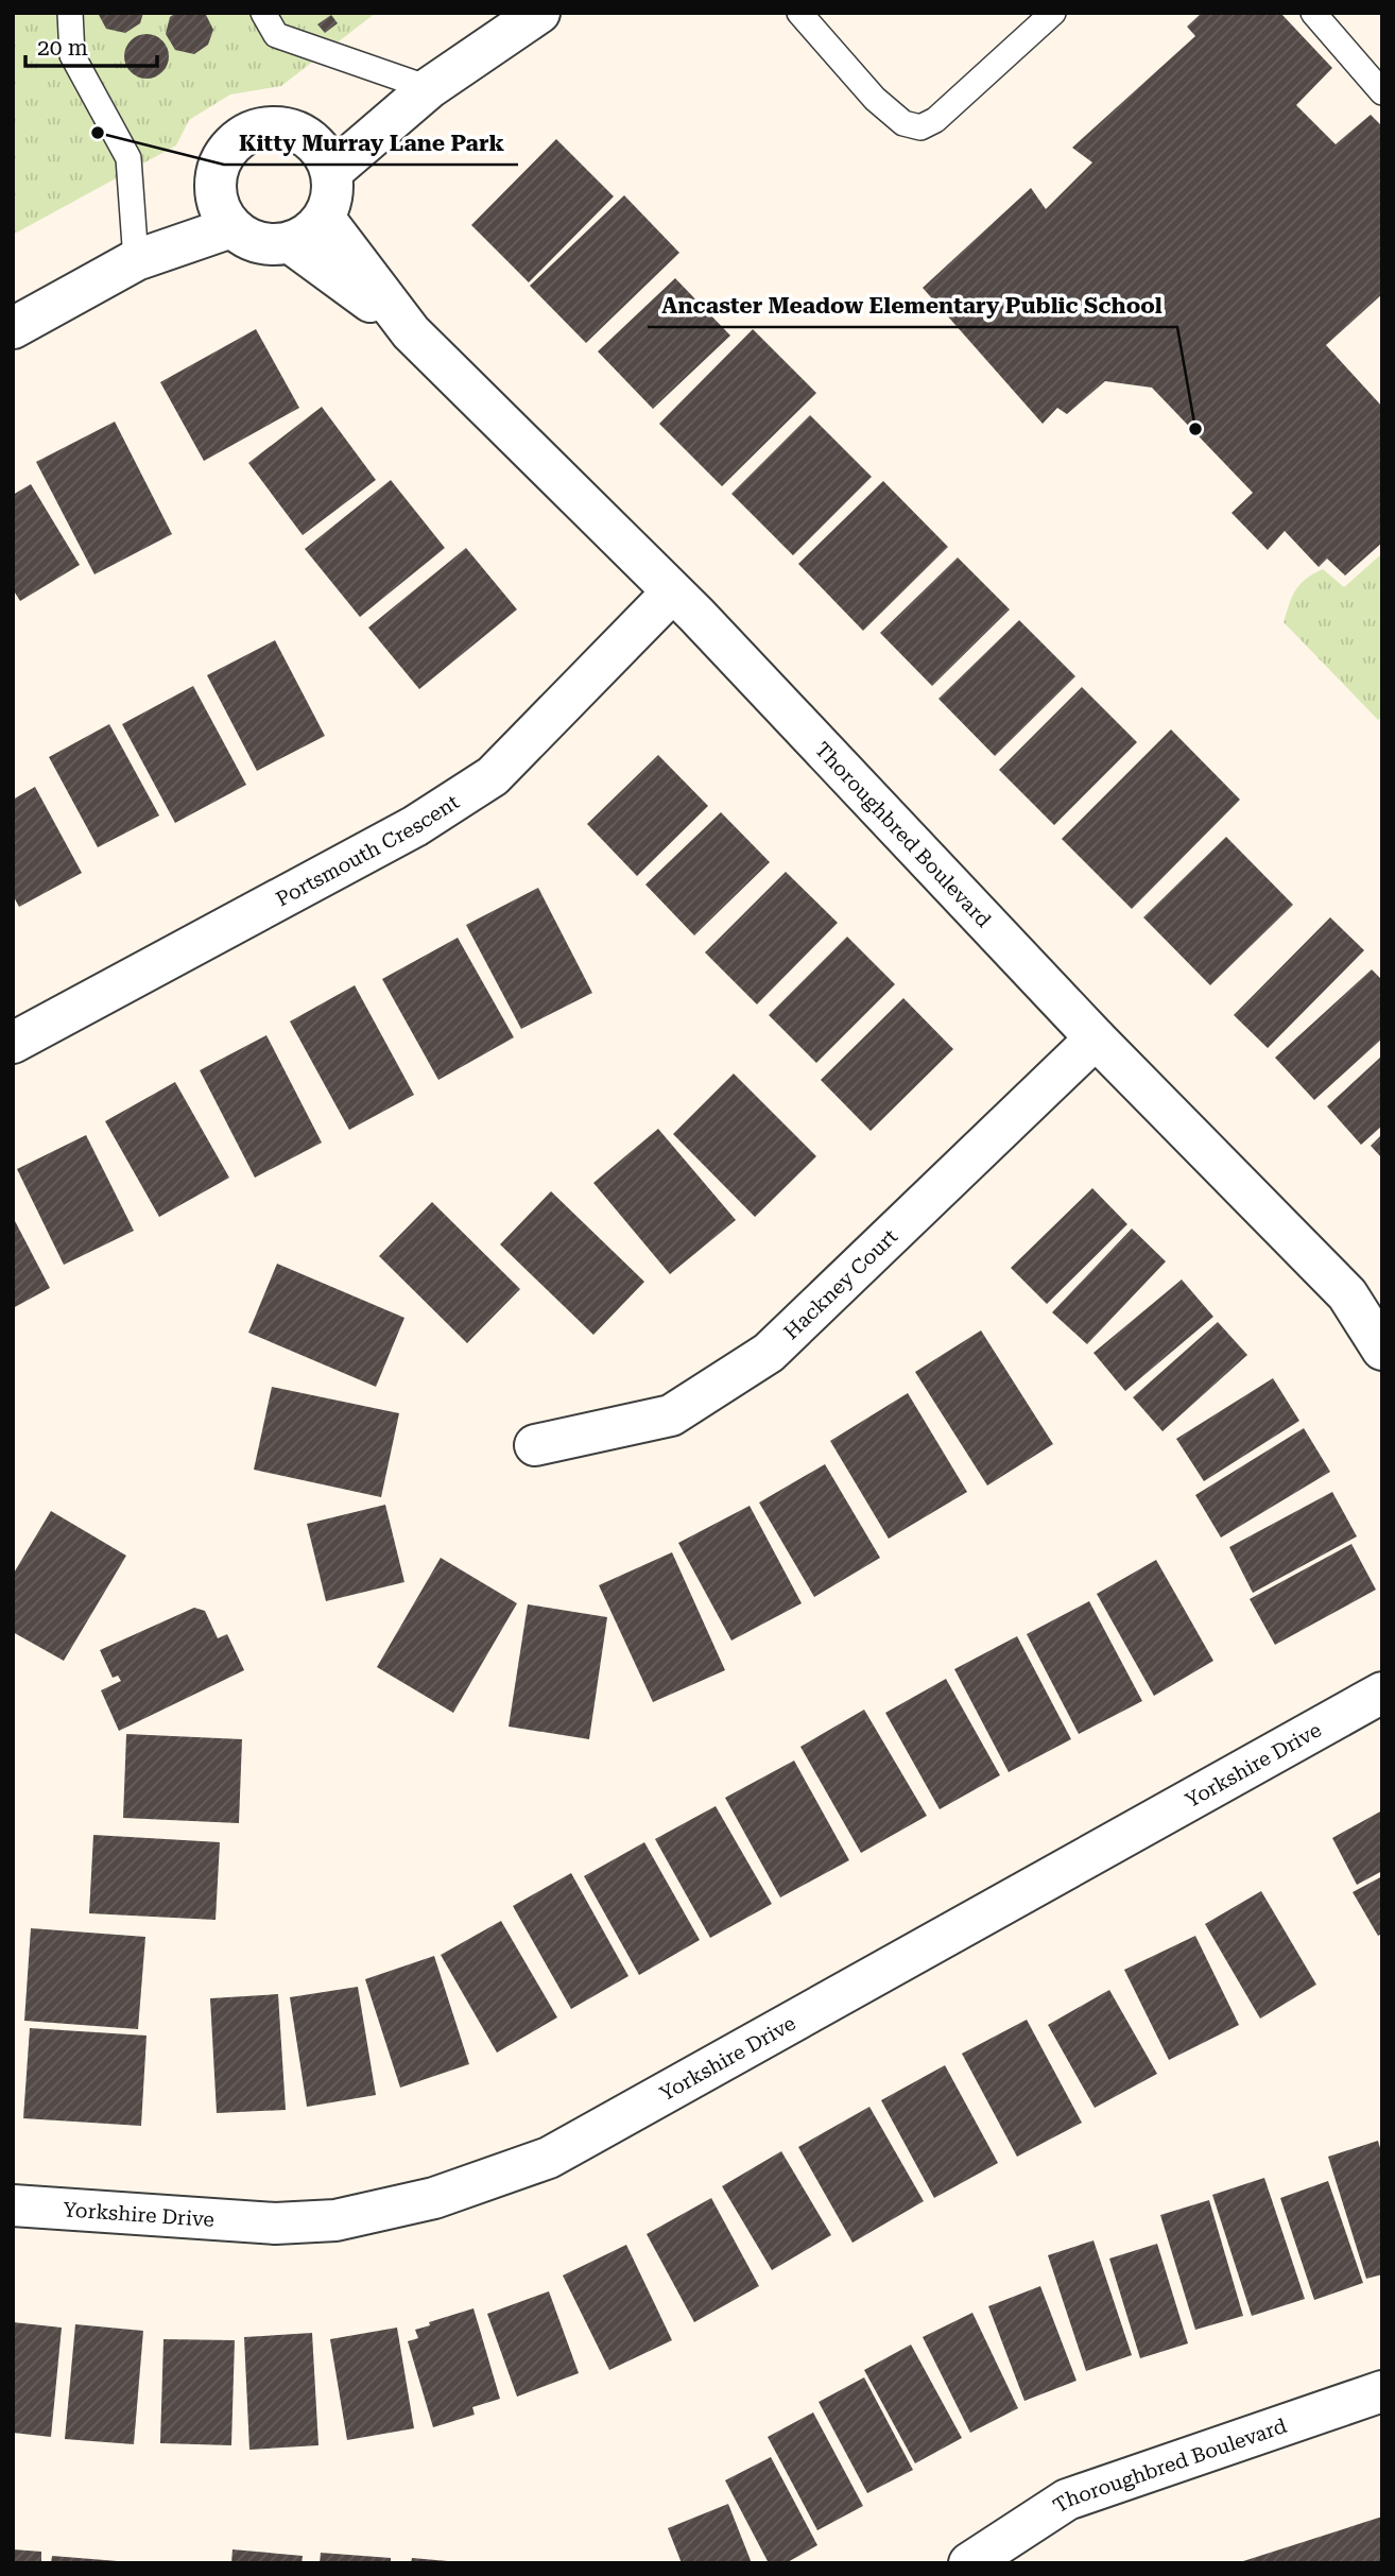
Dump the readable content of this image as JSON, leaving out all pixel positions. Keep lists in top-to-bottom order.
{
  "streets": {
    "street": [
      "Thoroughbred Boulevard",
      "Portsmouth Crescent",
      "Hackney Court",
      "Yorkshire Drive"
    ]
  },
  "crossings": [
    ["Thoroughbred Boulevard", "Portsmouth Crescent"],
    ["Thoroughbred Boulevard", "Hackney Court"]
  ],
  "places": ["Kitty Murray Lane Park", "Ancaster Meadow Elementary Public School"],
  "scale_bar": "20 m"
}
